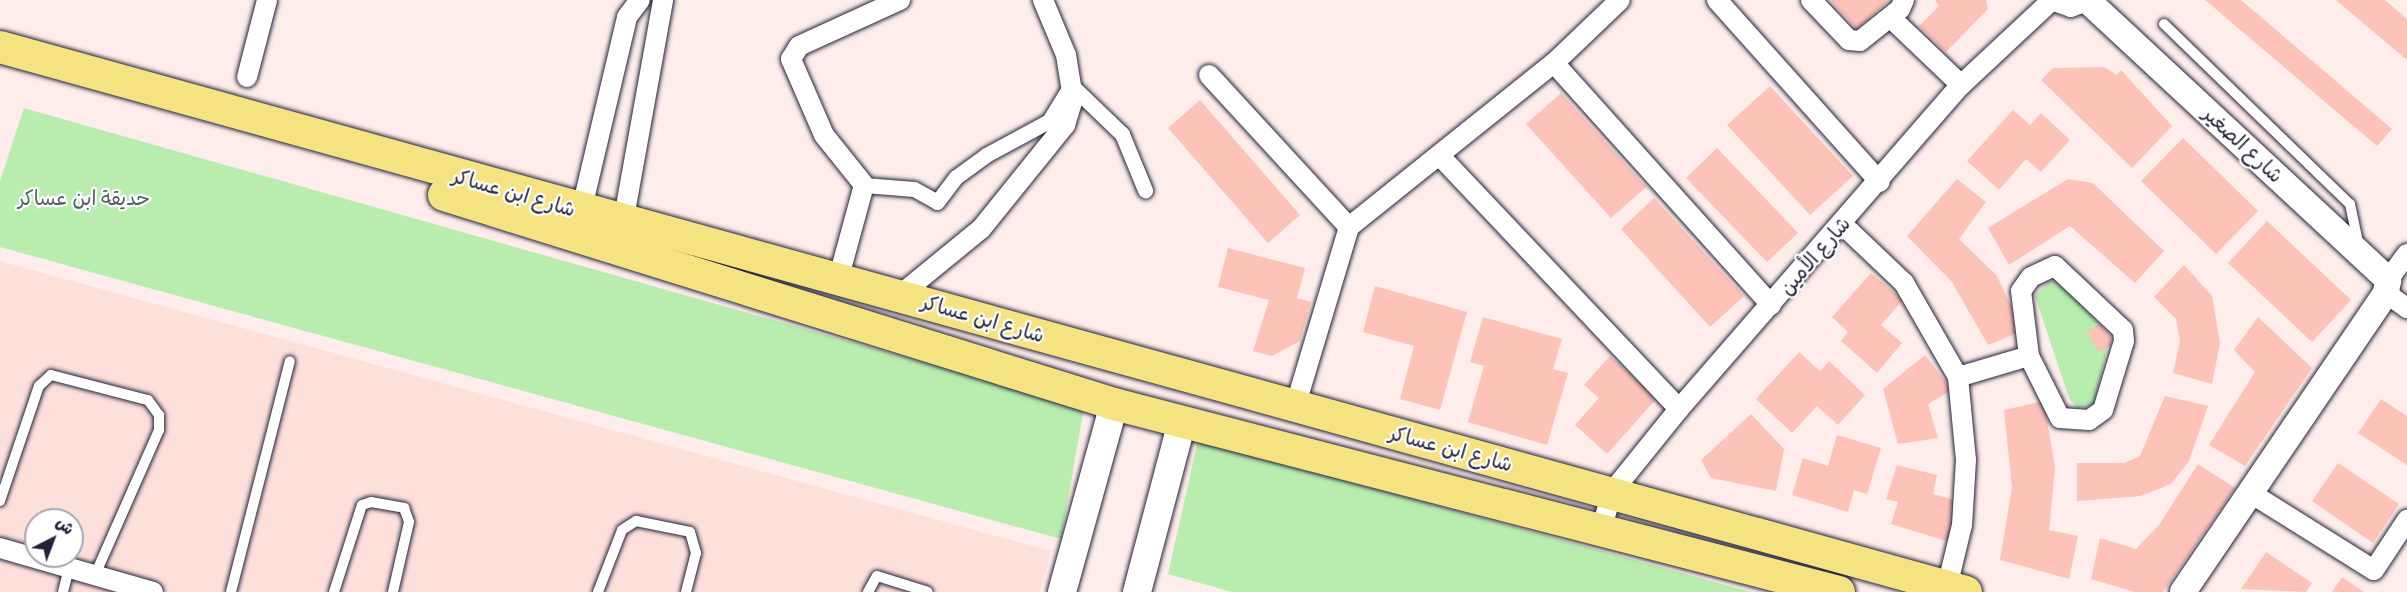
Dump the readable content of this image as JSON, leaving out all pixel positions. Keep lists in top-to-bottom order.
{
  "streets": {
    "main road": ["شارع ابن عساكر"],
    "street": ["شارع الصغير", "شارع الأمين"]
  },
  "crossings": [
    ["شارع الصغير", "شارع الأمين"],
    ["شارع ابن عساكر", "شارع الأمين"]
  ],
  "parks": ["حديقة ابن عساكر"],
  "north": "top right"
}
